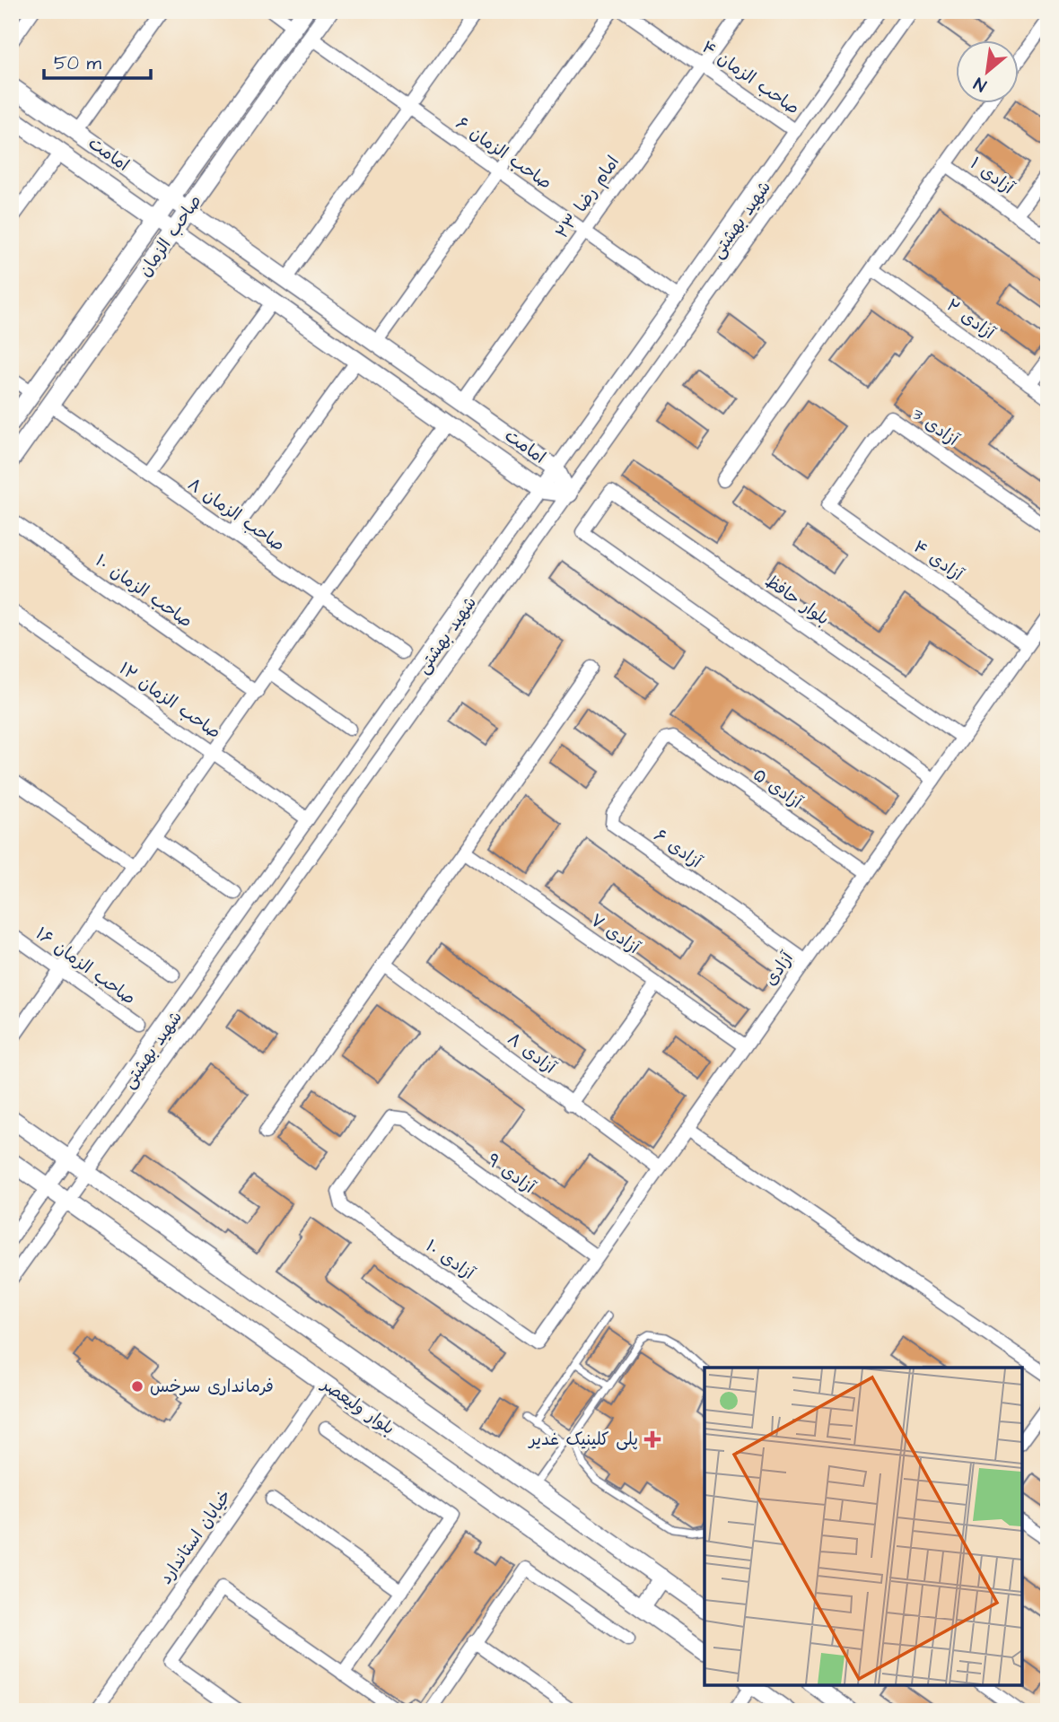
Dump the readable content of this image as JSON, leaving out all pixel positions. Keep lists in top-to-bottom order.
{
  "streets": {
    "street": [
      "صاحب الزمان ۴",
      "صاحب الزمان ۶",
      "امامت",
      "آزادی ۱",
      "امام رضا ۲۳",
      "شهید بهشتی",
      "صاحب الزمان",
      "آزادی ۲",
      "آزادی 3",
      "صاحب الزمان ۸",
      "آزادی ۴",
      "صاحب الزمان ۱۰",
      "بلوار حافظ",
      "صاحب الزمان ۱۲",
      "آزادی ۵",
      "آزادی ۶",
      "آزادی ۷",
      "صاحب الزمان ۱۶",
      "آزادی",
      "آزادی ۸",
      "آزادی ۹",
      "آزادی ۱۰",
      "بلوار ولیعصر",
      "خیابان استاندارد"
    ]
  },
  "crossings": [
    ["صاحب الزمان ۴", "امام رضا ۲۳"],
    ["صاحب الزمان ۴", "شهید بهشتی"],
    ["صاحب الزمان ۶", "امام رضا ۲۳"],
    ["صاحب الزمان ۶", "شهید بهشتی"],
    ["صاحب الزمان ۶", "صاحب الزمان"],
    ["امامت", "امام رضا ۲۳"],
    ["امامت", "شهید بهشتی"],
    ["امامت", "صاحب الزمان"],
    ["شهید بهشتی", "صاحب الزمان ۱۲"],
    ["شهید بهشتی", "بلوار ولیعصر"],
    ["صاحب الزمان", "صاحب الزمان ۸"],
    ["آزادی 3", "آزادی ۴"],
    ["آزادی ۴", "آزادی"],
    ["بلوار حافظ", "آزادی"],
    ["آزادی ۵", "آزادی ۶"],
    ["آزادی ۵", "آزادی"],
    ["آزادی ۶", "آزادی"],
    ["آزادی ۷", "آزادی"],
    ["آزادی", "آزادی ۸"],
    ["آزادی", "آزادی ۹"],
    ["آزادی", "آزادی ۱۰"],
    ["آزادی ۹", "آزادی ۱۰"],
    ["بلوار ولیعصر", "خیابان استاندارد"]
  ],
  "places": {
    "other": ["فرمانداری سرخس"],
    "health": ["پلی کلینیک غدیر"]
  },
  "scale_bar": "50 m",
  "north": "bottom left"
}
